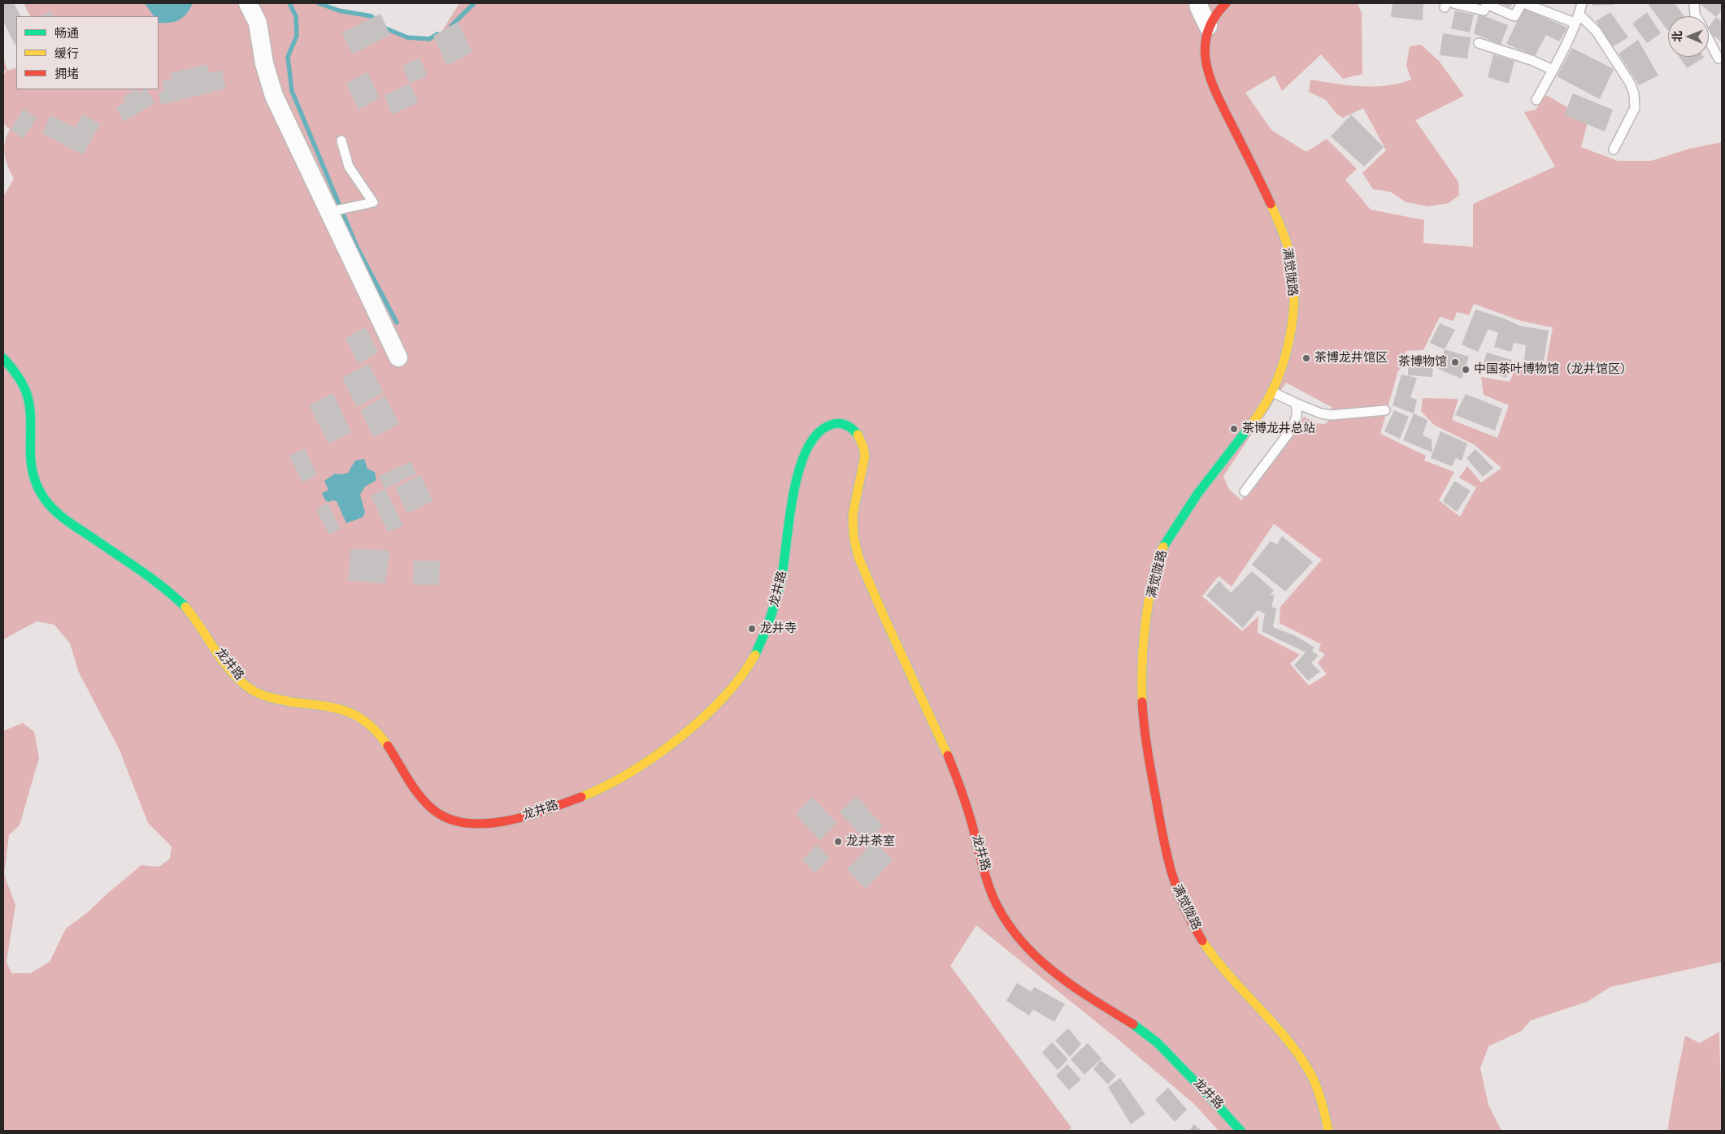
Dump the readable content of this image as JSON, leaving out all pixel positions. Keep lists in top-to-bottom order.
{
  "streets": {
    "street": ["满觉陇路", "龙井路"]
  },
  "places": [
    "茶博龙井馆区",
    "茶博物馆",
    "中国茶叶博物馆（龙井馆区）",
    "茶博龙井总站",
    "龙井寺",
    "龙井茶室"
  ],
  "legend": ["畅通", "缓行", "拥堵"],
  "north": "left"
}
